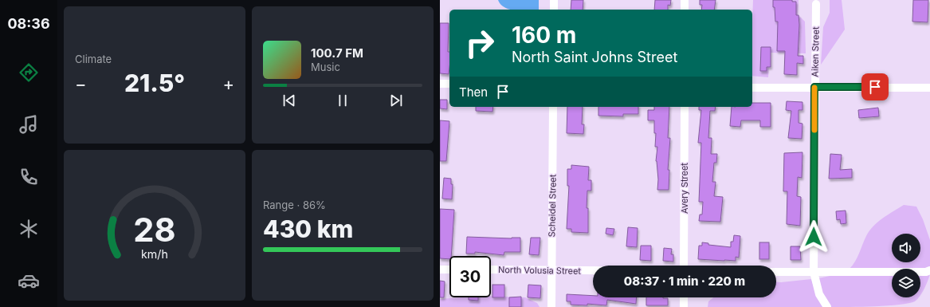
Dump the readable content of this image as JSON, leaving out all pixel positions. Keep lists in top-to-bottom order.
{
  "streets": {
    "street": [
      "Aiken Street",
      "Avery Street",
      "Scheidel Street",
      "North Volusia Street"
    ]
  },
  "crossings": [
    ["Scheidel Street", "North Volusia Street"]
  ],
  "page": {
    "tabs": "08:36",
    "tile": [
      "Climate",
      ["Range · 86%", "430 km"]
    ],
    "turn": ["160 m", "North Saint Johns Street"],
    "song": ["100.7 FM", "Music"],
    "heat": ["−", "21.5°", "+"],
    "then": "Then",
    "limit": "30",
    "trip": "08:37 · 1 min · 220 m",
    "gauge": ["28", "km/h"]
  }
}
